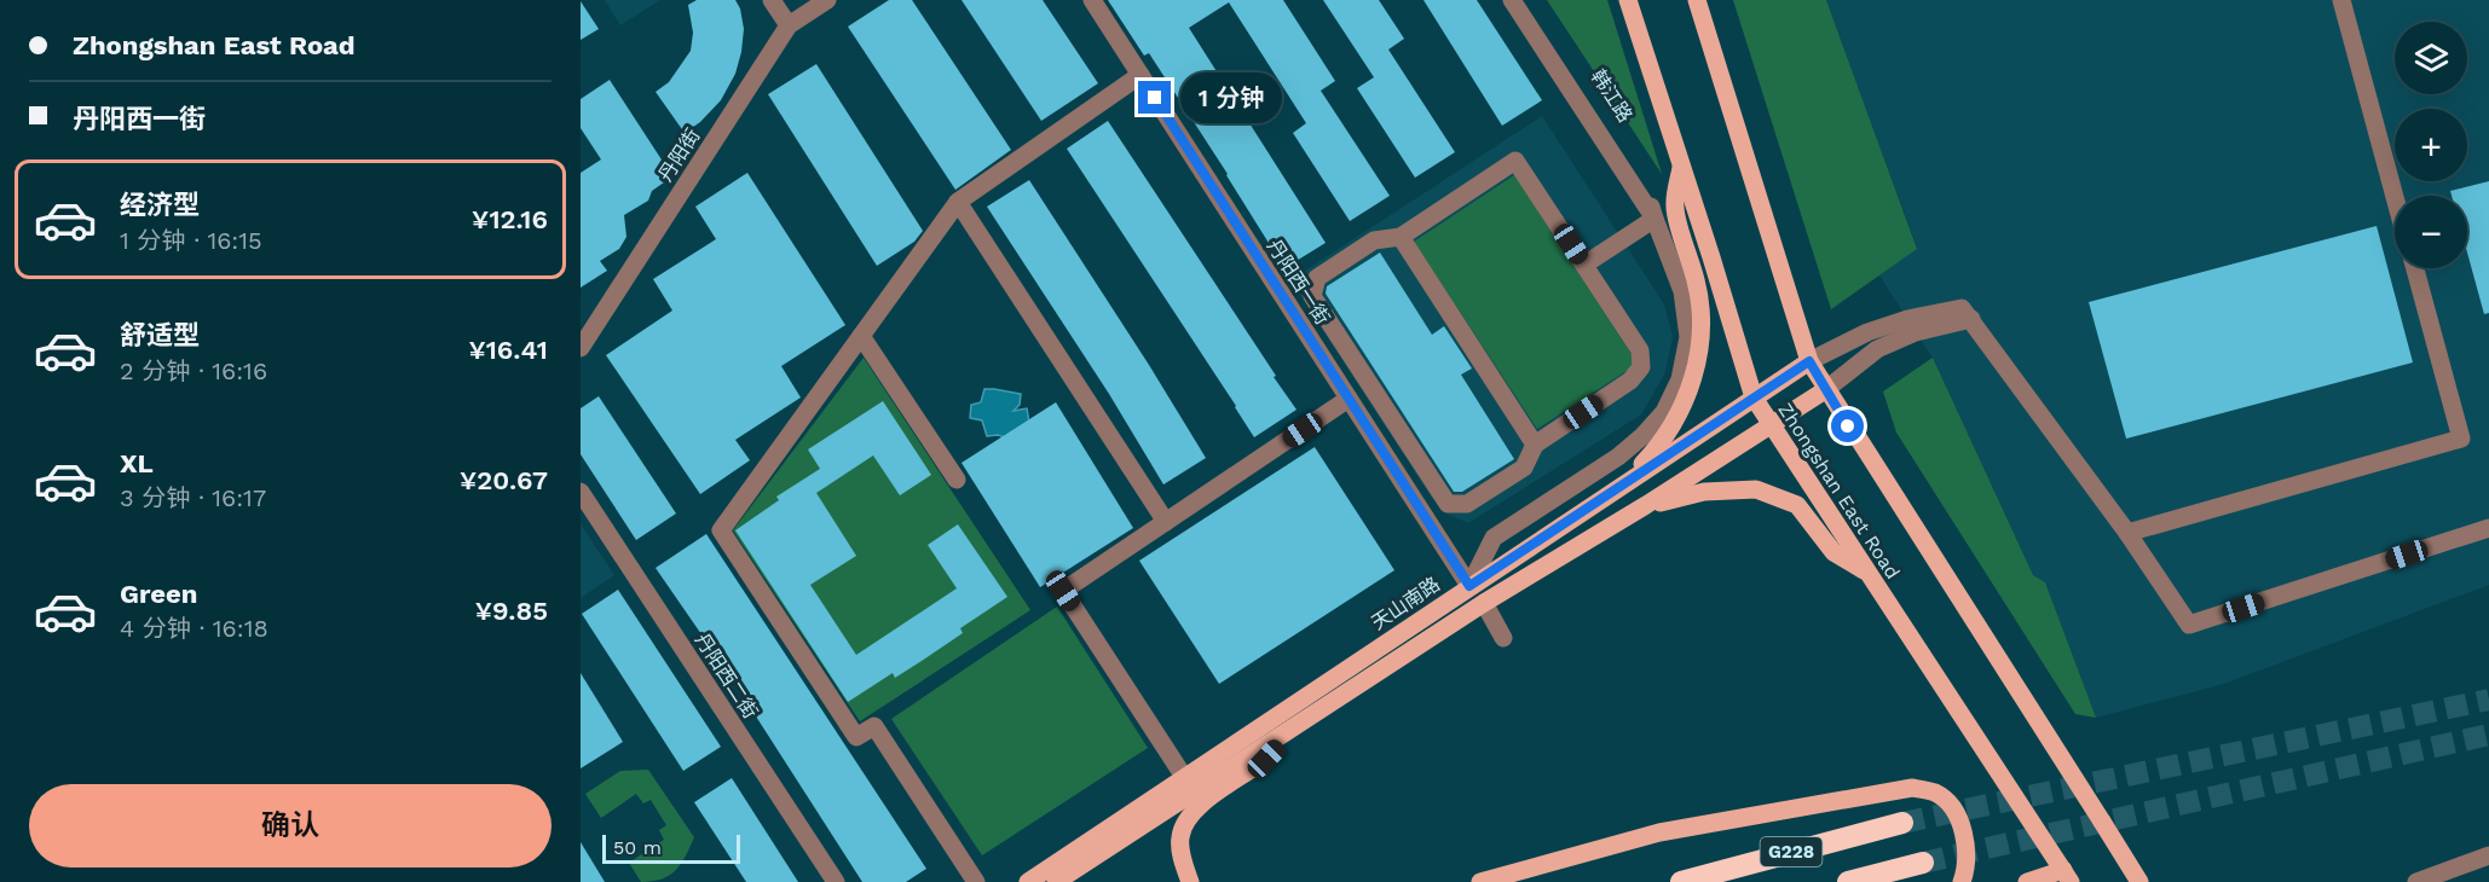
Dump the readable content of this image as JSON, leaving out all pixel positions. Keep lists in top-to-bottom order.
{
  "streets": {
    "highway": ["G228"],
    "main road": ["Zhongshan East Road", "天山南路"],
    "street": [
      "韩江路",
      "丹阳街",
      "丹阳西一街",
      "丹阳西二街"
    ]
  },
  "crossings": [
    ["丹阳西一街", "天山南路"],
    ["Zhongshan East Road", "天山南路"]
  ],
  "scale_bar": "50 m",
  "page": {
    "banner": ["Zhongshan East Road", "丹阳西一街"],
    "map_buttons": ["+", "−"],
    "bubble": "1 分钟",
    "list": [
      {
        "name": "经济型",
        "note": "1 分钟 · 16:15",
        "value": "¥12.16"
      },
      {
        "name": "舒适型",
        "note": "2 分钟 · 16:16",
        "value": "¥16.41"
      },
      {
        "name": "XL",
        "note": "3 分钟 · 16:17",
        "value": "¥20.67"
      },
      {
        "name": "Green",
        "note": "4 分钟 · 16:18",
        "value": "¥9.85"
      }
    ],
    "buttons": "确认",
    "scale": "50 m"
  }
}
